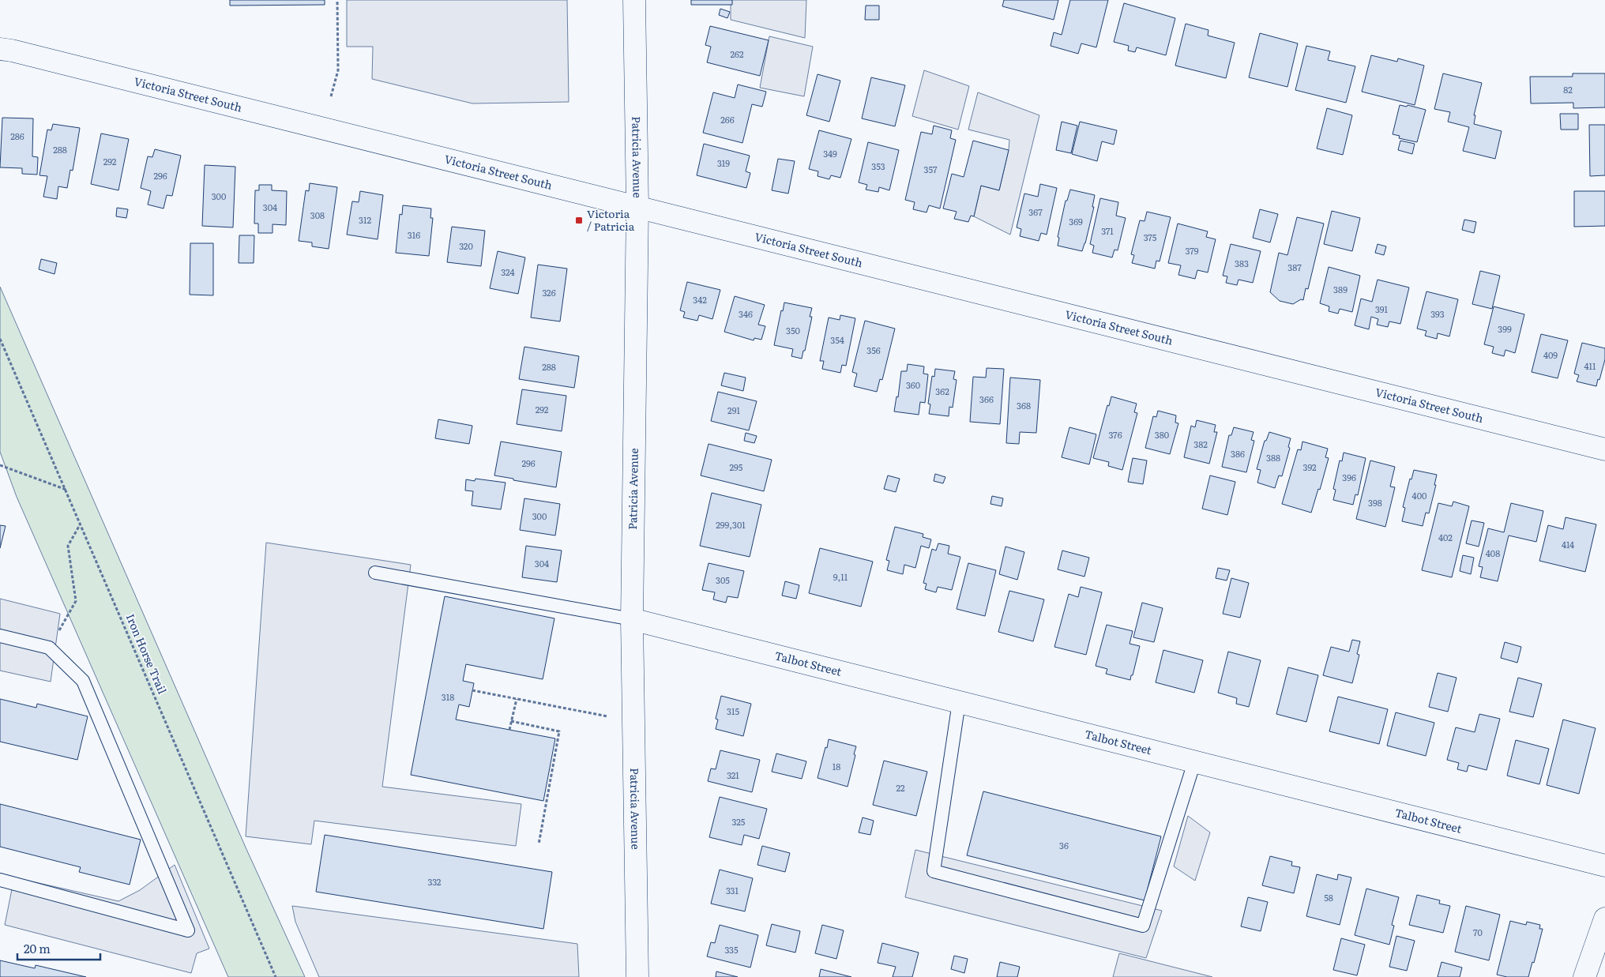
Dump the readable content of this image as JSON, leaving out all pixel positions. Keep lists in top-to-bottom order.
{
  "streets": {
    "street": ["Victoria Street South", "Patricia Avenue", "Talbot Street"],
    "path": ["Iron Horse Trail"]
  },
  "crossings": [
    ["Victoria Street South", "Patricia Avenue"],
    ["Patricia Avenue", "Talbot Street"]
  ],
  "places": {
    "transit": ["Victoria / Patricia"]
  },
  "house_numbers": [
    "262",
    "82",
    "266",
    "286",
    "288",
    "349",
    "292",
    "319",
    "353",
    "357",
    "296",
    "300",
    "304",
    "367",
    "308",
    "312",
    "369",
    "371",
    "316",
    "375",
    "320",
    "379",
    "383",
    "387",
    "324",
    "389",
    "326",
    "342",
    "391",
    "346",
    "393",
    "399",
    "350",
    "354",
    "356",
    "409",
    "411",
    "288",
    "360",
    "362",
    "366",
    "368",
    "292",
    "291",
    "376",
    "380",
    "382",
    "386",
    "388",
    "296",
    "295",
    "392",
    "396",
    "400",
    "398",
    "300",
    "299,301",
    "402",
    "414",
    "408",
    "304",
    "9,11",
    "305",
    "318",
    "315",
    "18",
    "321",
    "22",
    "325",
    "36",
    "332",
    "331",
    "58",
    "70",
    "335"
  ],
  "scale_bar": "20 m"
}
